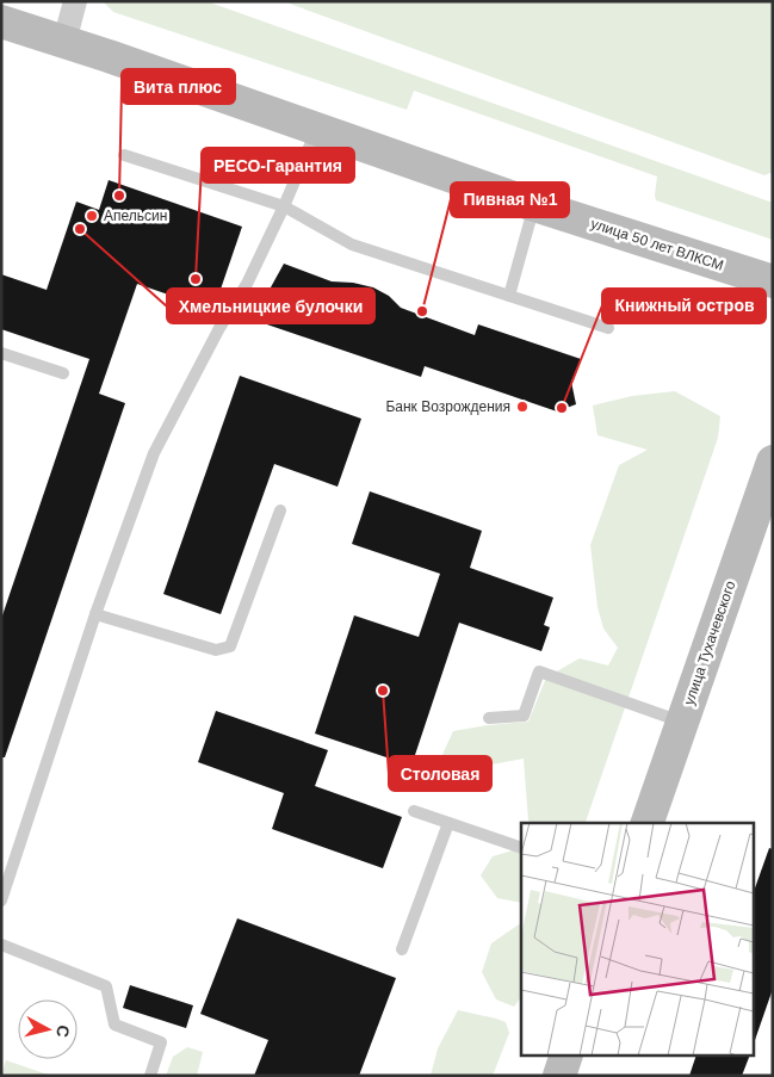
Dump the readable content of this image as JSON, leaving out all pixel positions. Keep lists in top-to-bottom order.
{
  "streets": {
    "street": ["улица 50 лет ВЛКСМ", "улица Тухачевского"]
  },
  "places": [
    "Вита плюс",
    "Апельсин",
    "Хмельницкие булочки",
    "РЕСО-Гарантия",
    "Пивная №1",
    "Банк Возрождения",
    "Книжный остров",
    "Столовая"
  ],
  "north": "right"
}
